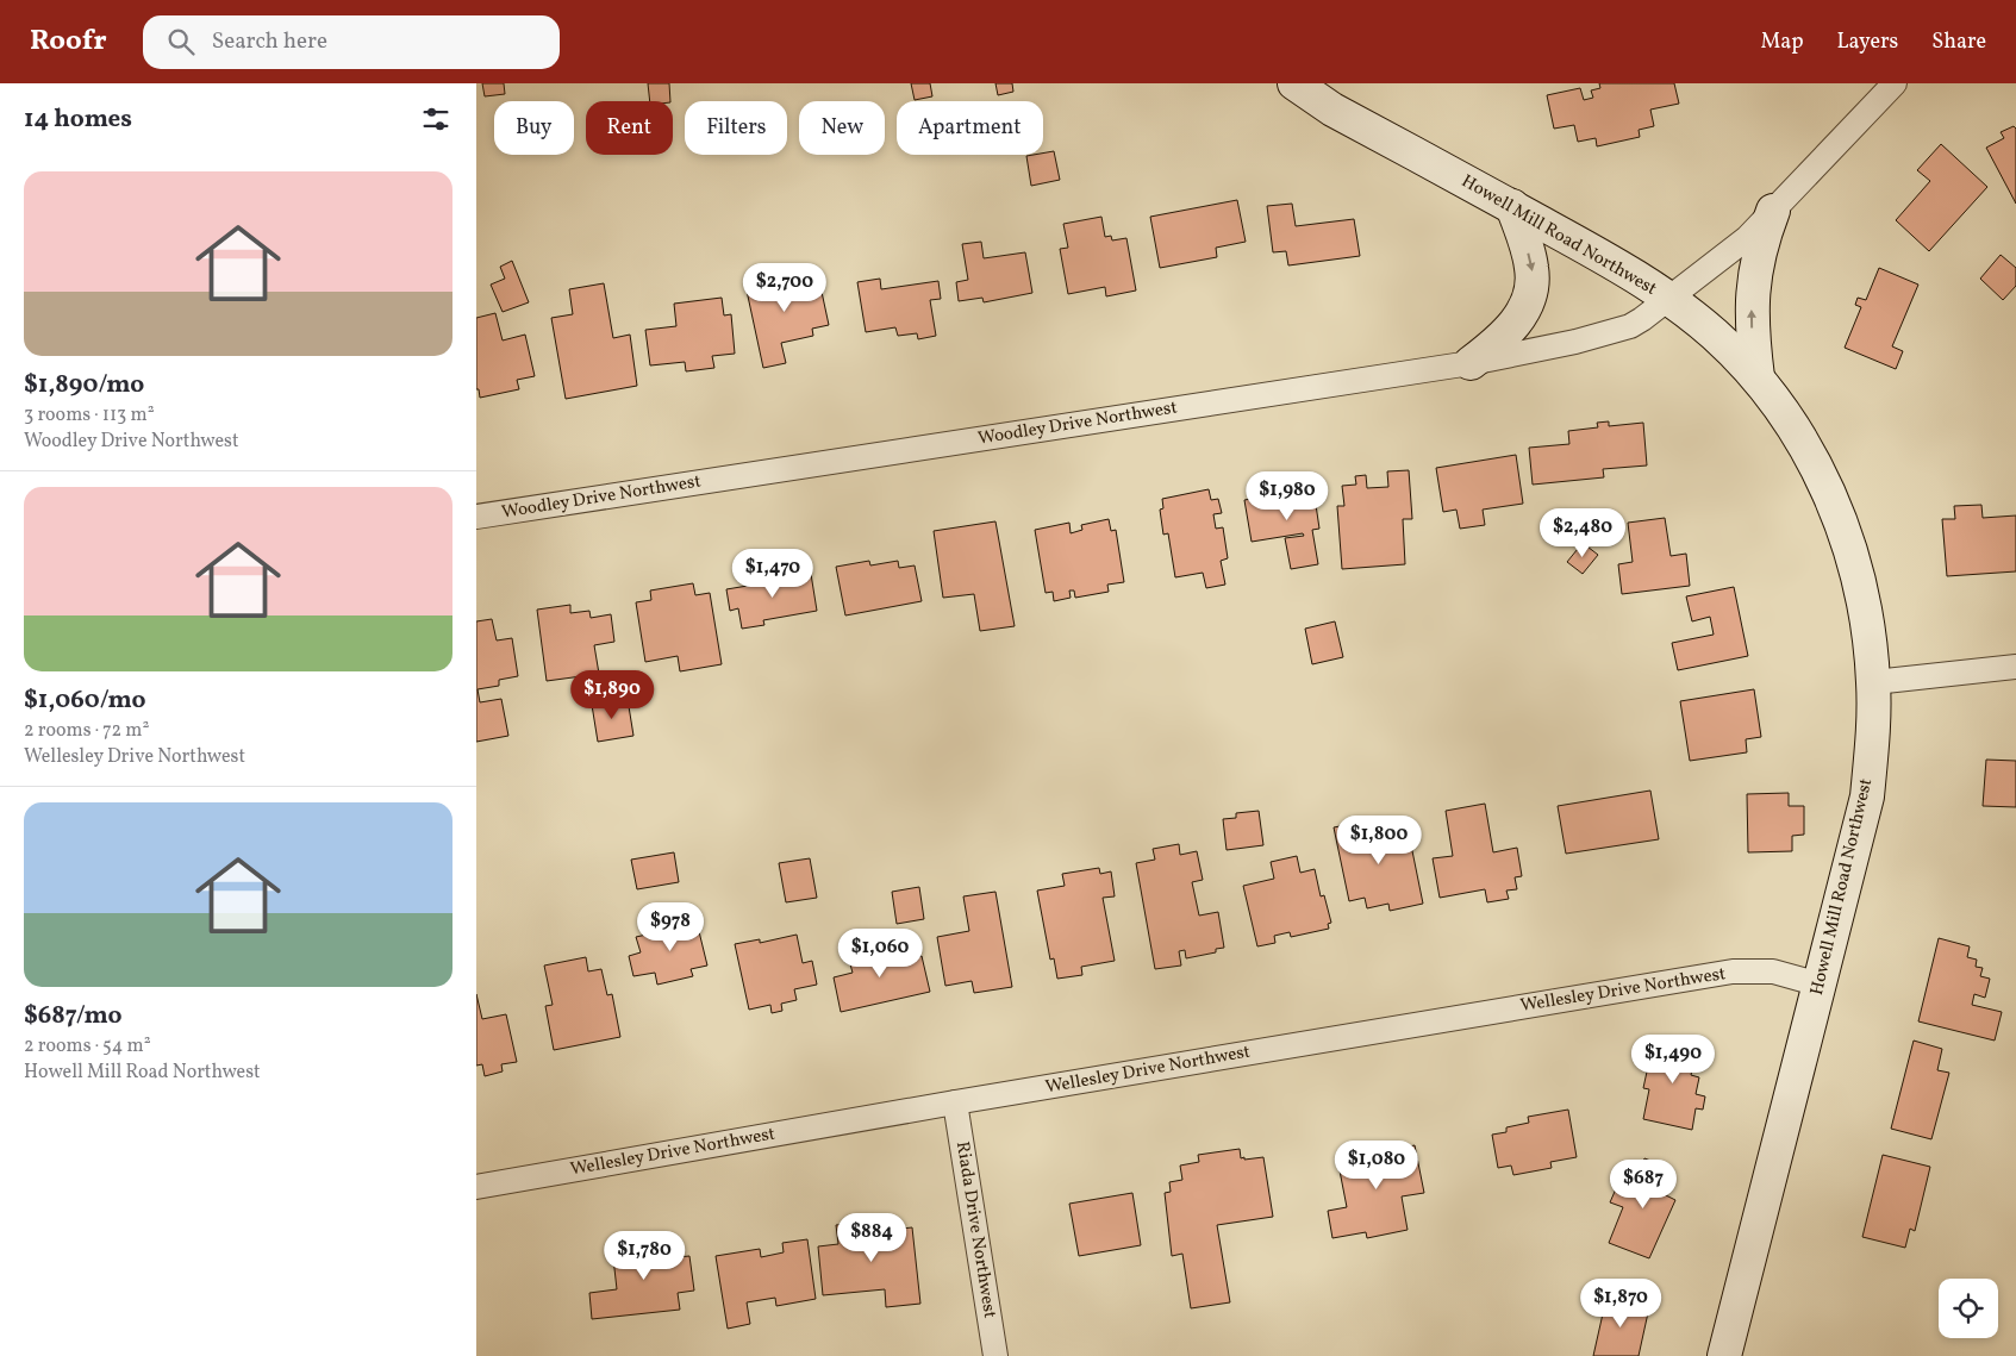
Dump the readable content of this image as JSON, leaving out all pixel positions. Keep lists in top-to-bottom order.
{
  "streets": {
    "main road": ["Howell Mill Road Northwest"],
    "street": ["Woodley Drive Northwest", "Wellesley Drive Northwest", "Riada Drive Northwest"]
  },
  "crossings": [
    ["Howell Mill Road Northwest", "Woodley Drive Northwest"],
    ["Howell Mill Road Northwest", "Wellesley Drive Northwest"],
    ["Wellesley Drive Northwest", "Riada Drive Northwest"]
  ],
  "page": {
    "header": "Roofr",
    "search": "Search here",
    "nav": ["Map", "Layers", "Share"],
    "heading": "14 homes",
    "chip": [
      "Buy",
      "Rent",
      "Filters",
      "New",
      "Apartment"
    ],
    "list": [
      {
        "name": "$1,890/mo",
        "note": "3 rooms · 113 m² · Woodley Drive Northwest"
      },
      {
        "name": "$1,060/mo",
        "note": "2 rooms · 72 m² · Wellesley Drive Northwest"
      },
      {
        "name": "$687/mo",
        "note": "2 rooms · 54 m² · Howell Mill Road Northwest"
      }
    ],
    "price": [
      "$2,700",
      "$1,980",
      "$2,480",
      "$1,470",
      "$1,890",
      "$1,800",
      "$978",
      "$1,060",
      "$1,490",
      "$1,080",
      "$687",
      "$884",
      "$1,780",
      "$1,870"
    ]
  }
}
